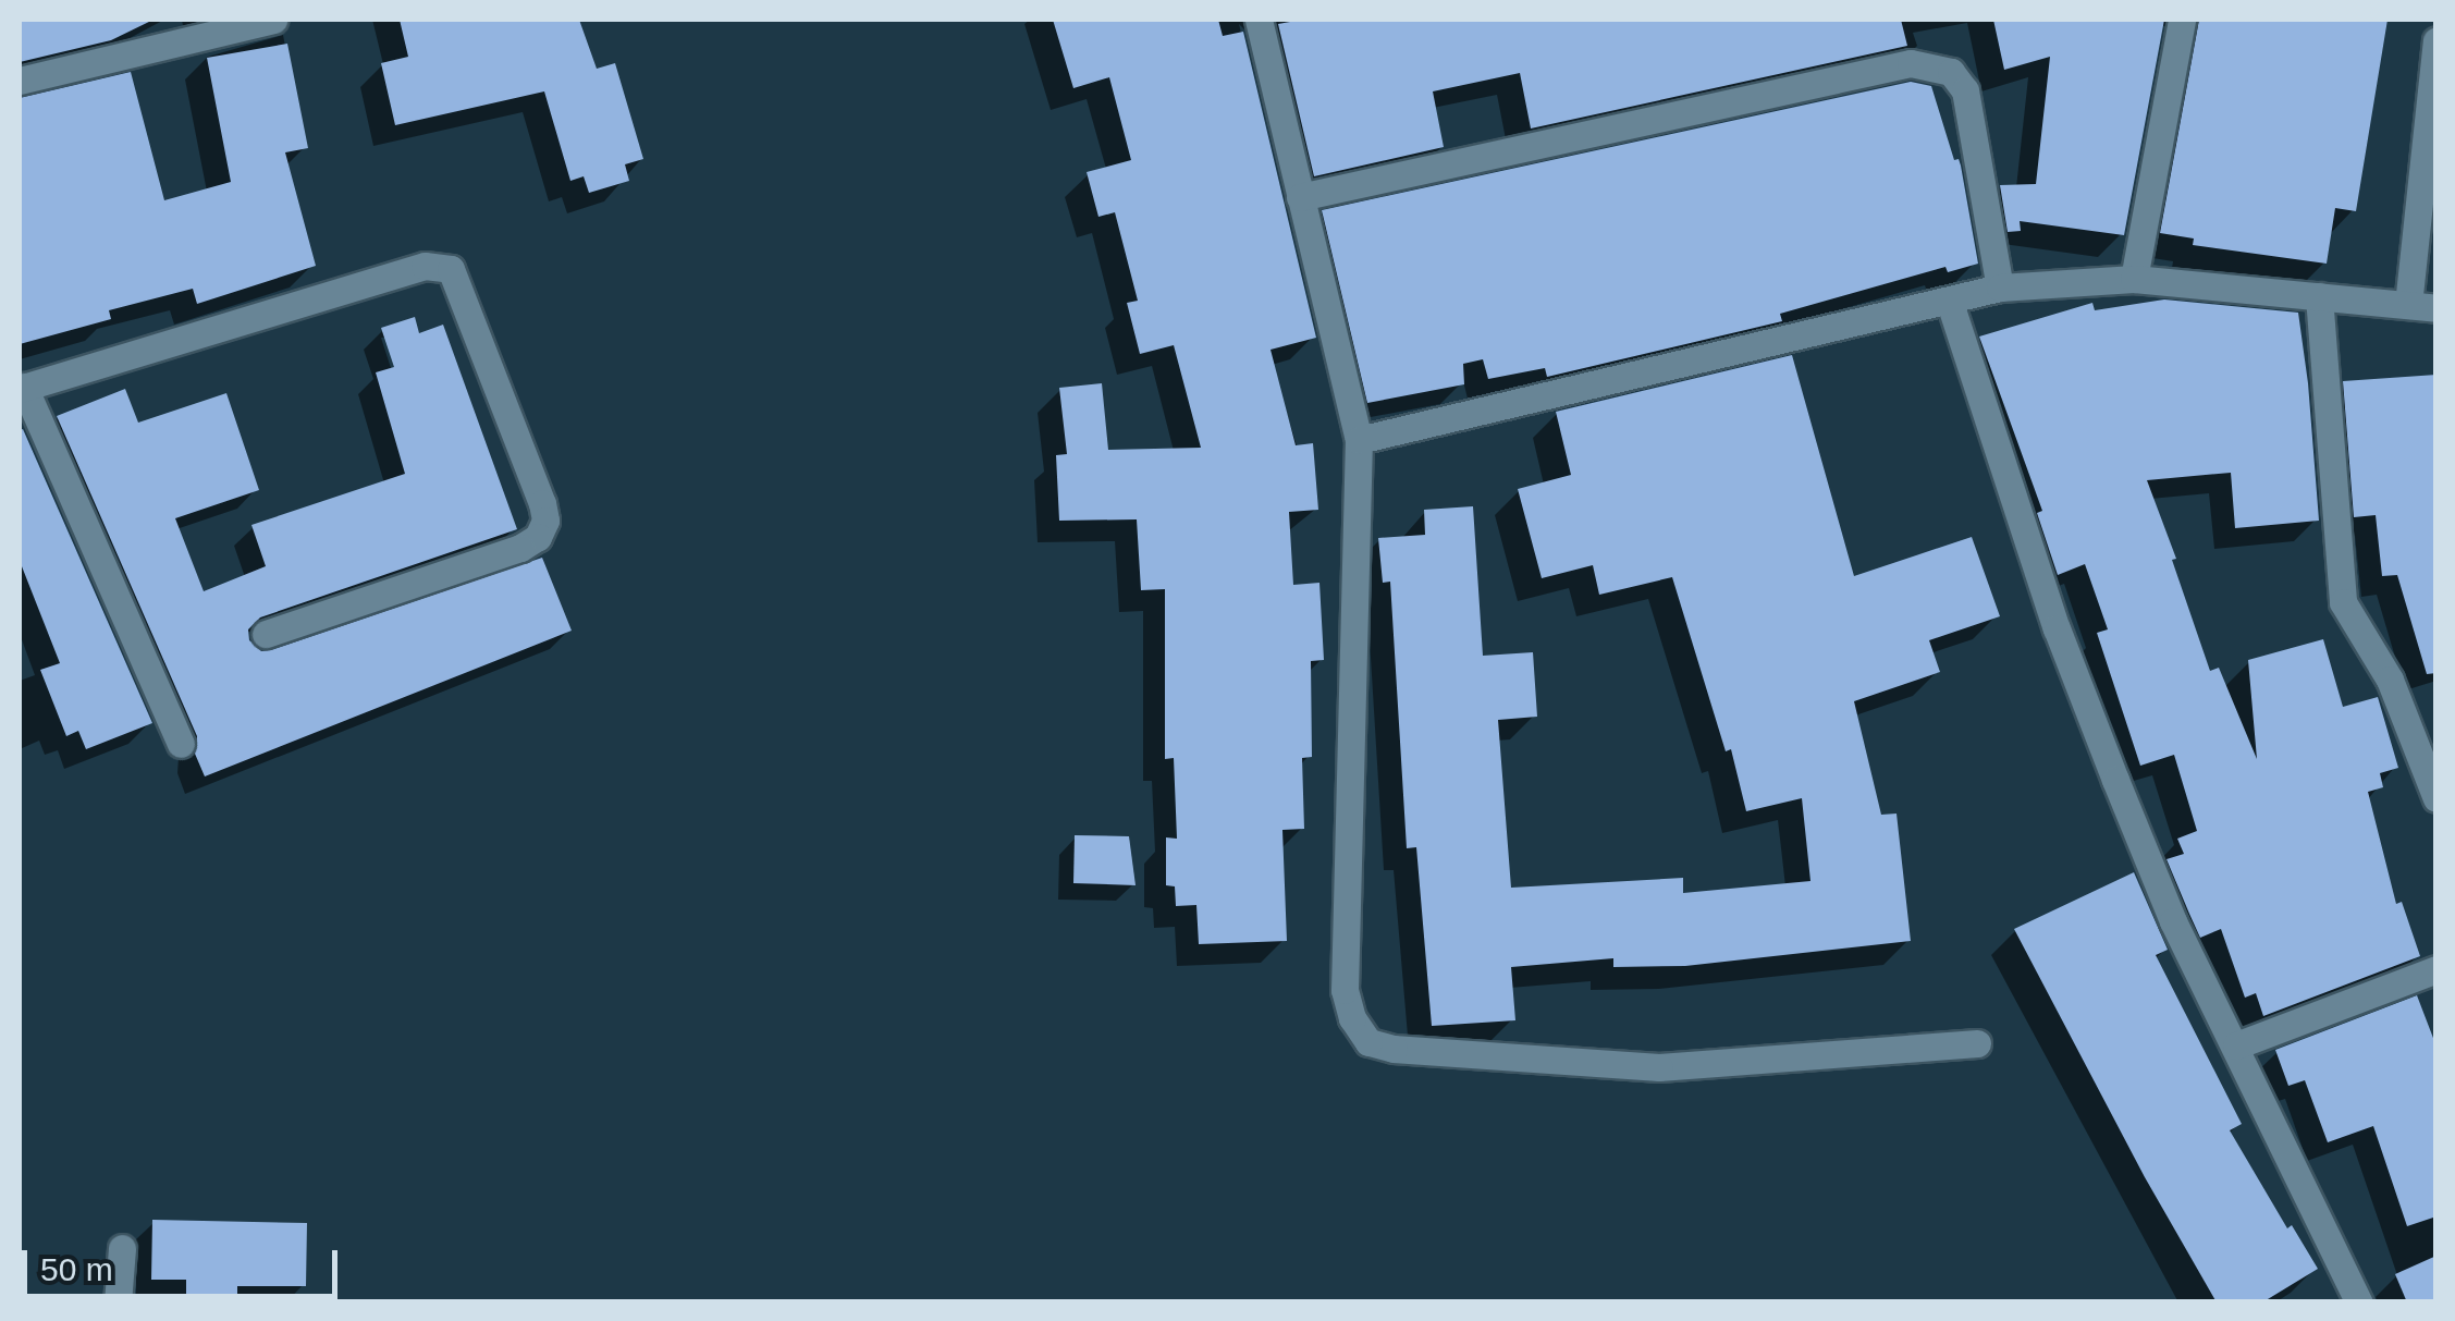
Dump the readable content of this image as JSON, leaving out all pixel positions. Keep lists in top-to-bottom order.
{
  "scale_bar": "50 m"
}
